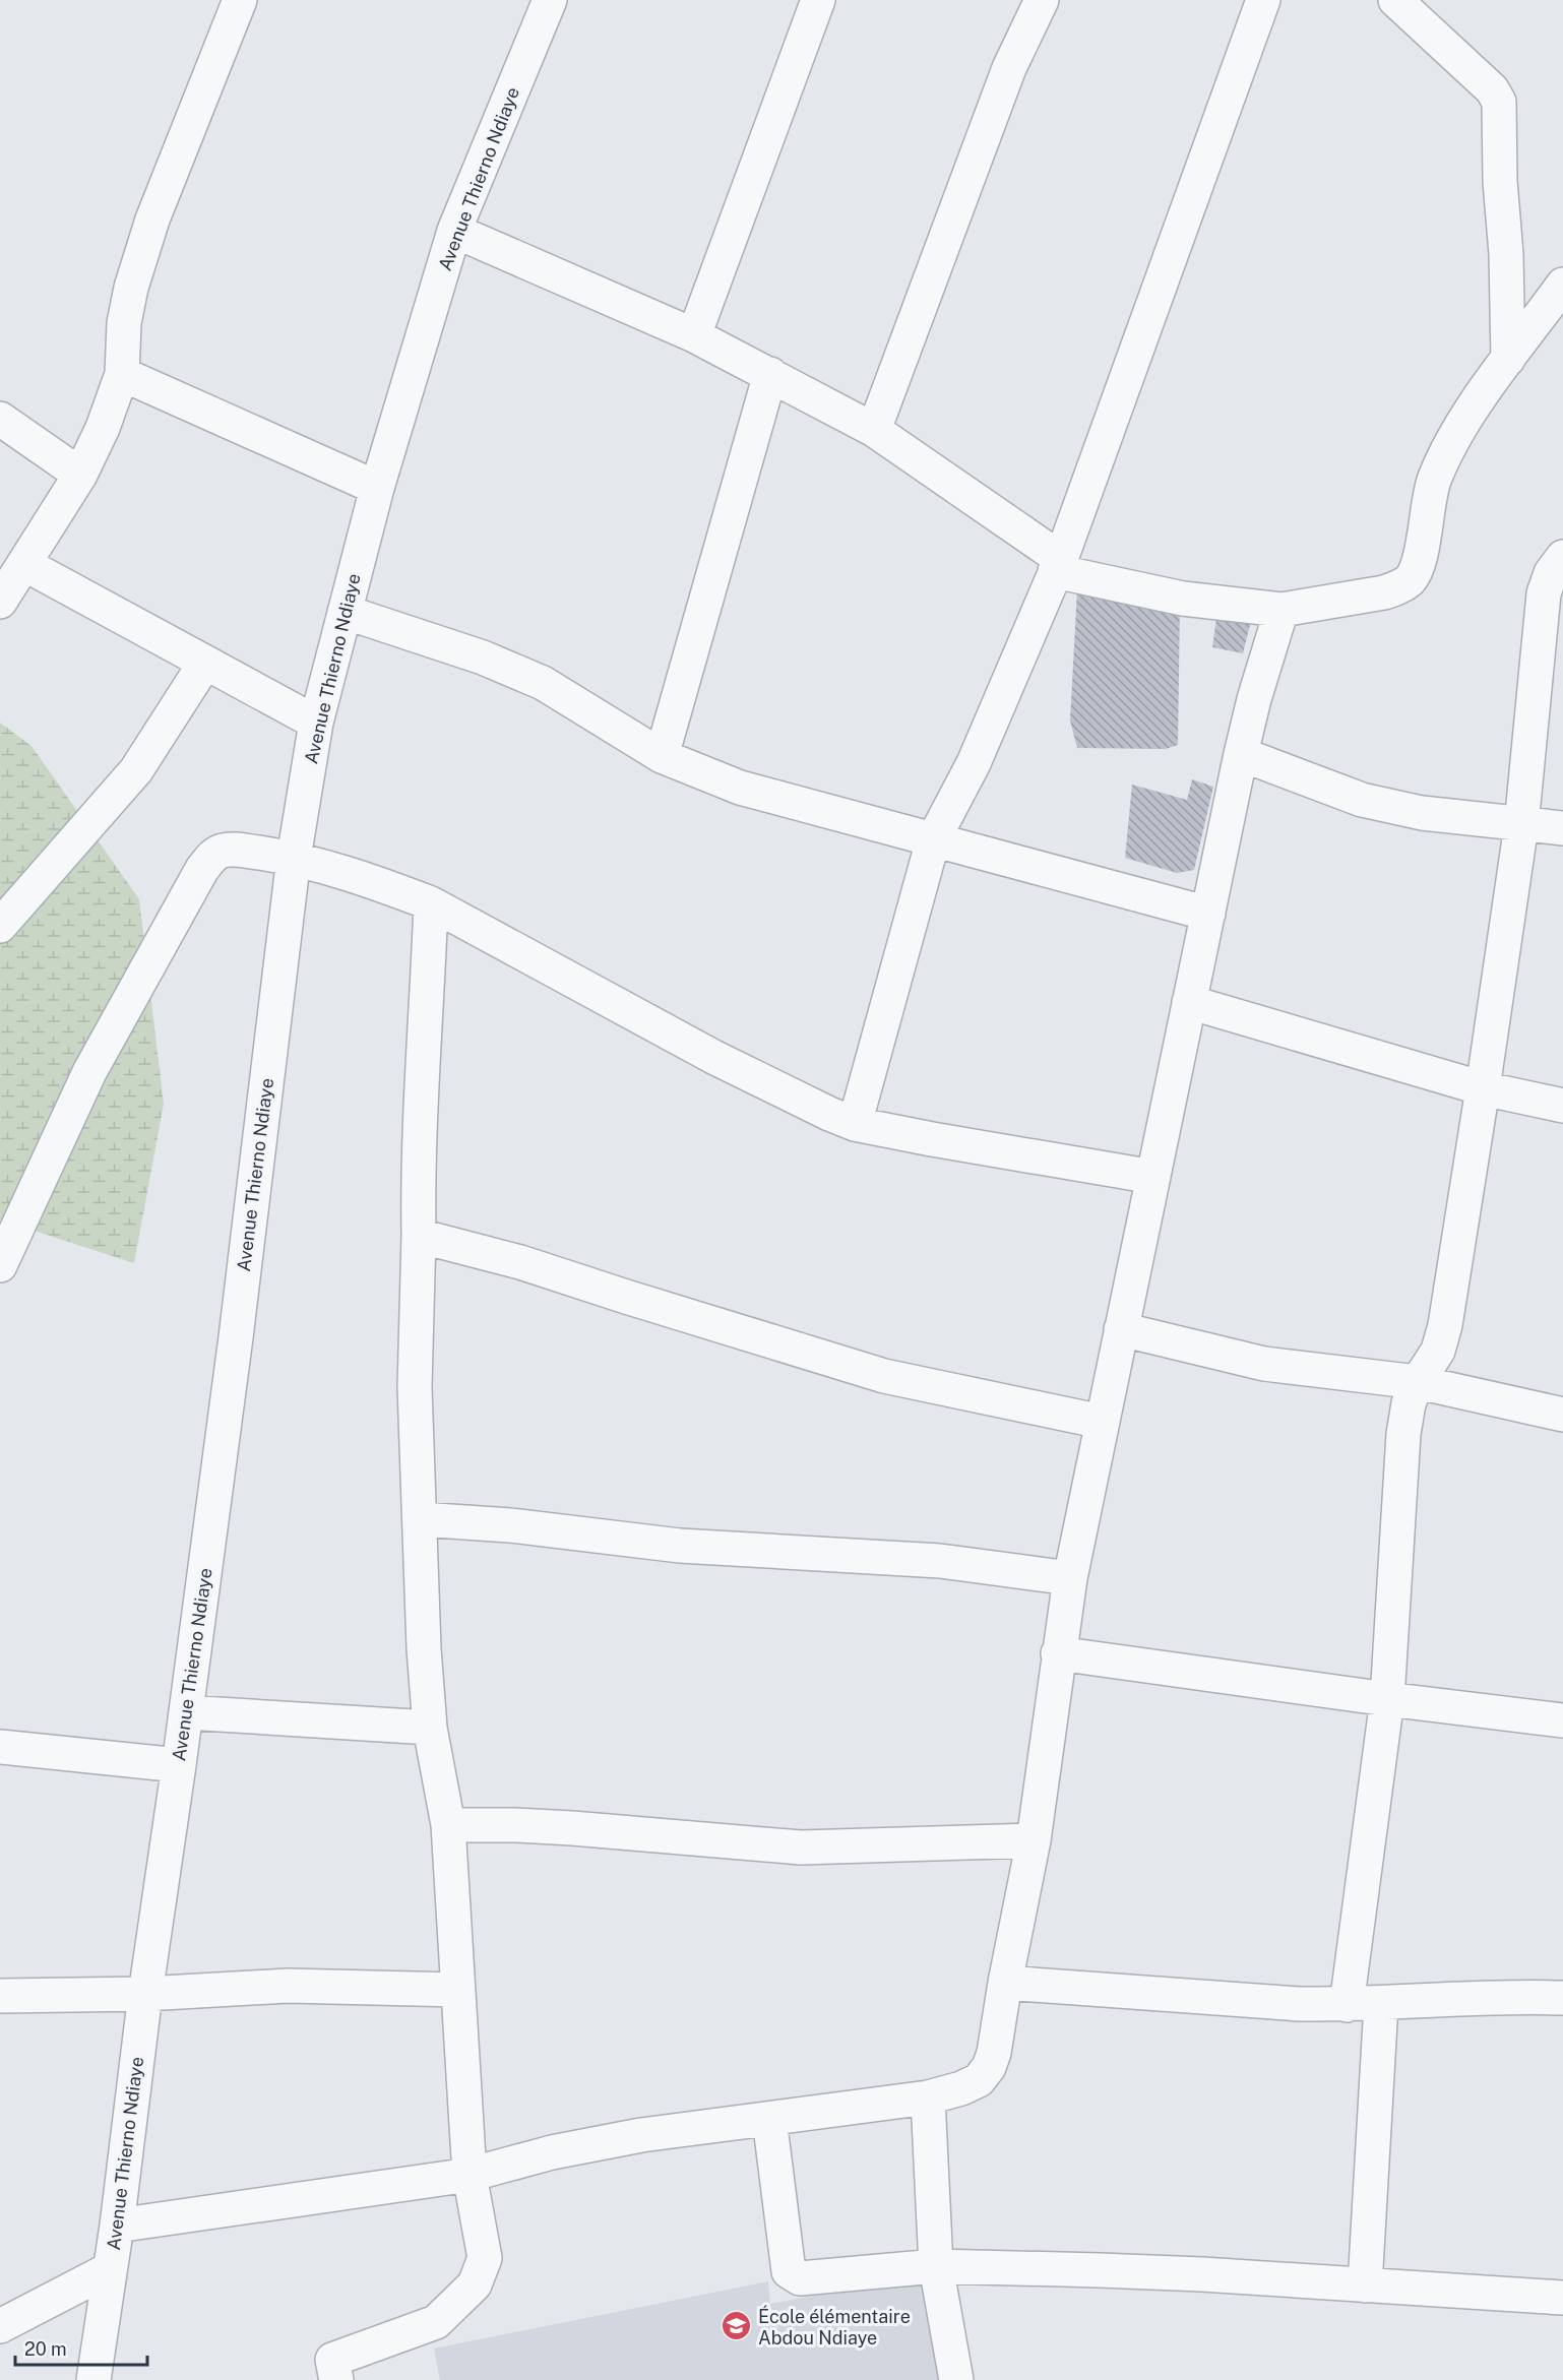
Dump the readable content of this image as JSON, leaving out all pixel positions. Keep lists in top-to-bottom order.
{
  "streets": {
    "street": ["Avenue Thierno Ndiaye"]
  },
  "places": {
    "school or university": ["École élémentaire Abdou Ndiaye"]
  },
  "scale_bar": "20 m"
}
